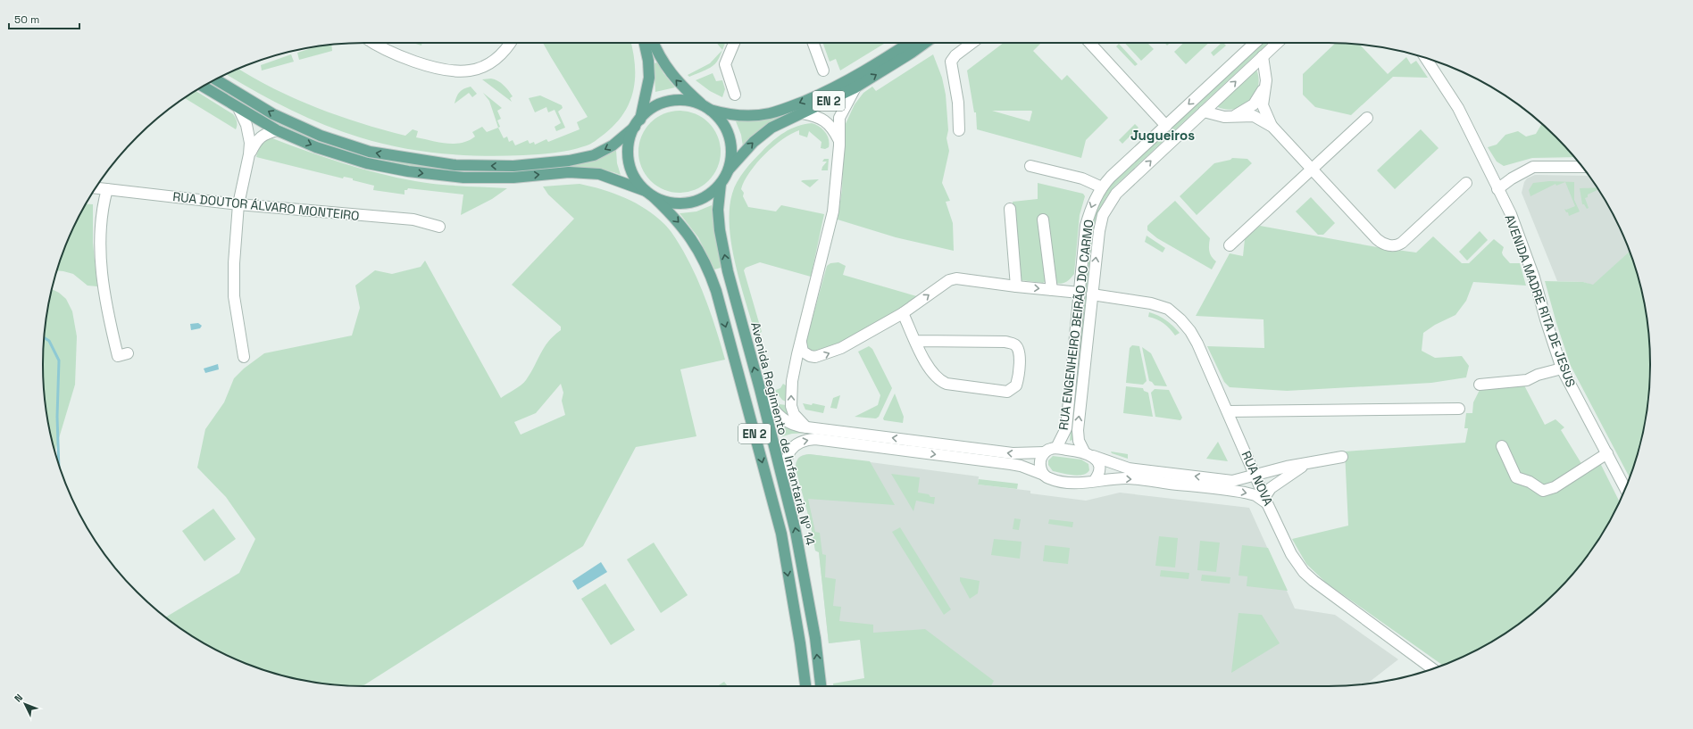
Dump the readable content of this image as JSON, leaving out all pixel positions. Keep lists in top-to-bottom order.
{
  "streets": {
    "main road": ["EN 2", "Avenida Regimento de Infantaria Nº 14"],
    "street": [
      "RUA DOUTOR ÁLVARO MONTEIRO",
      "AVENIDA MADRE RITA DE JESUS",
      "RUA ENGENHEIRO BEIRÃO DO CARMO",
      "RUA NOVA"
    ]
  },
  "crossings": [
    ["EN 2", "Avenida Regimento de Infantaria Nº 14"],
    ["RUA ENGENHEIRO BEIRÃO DO CARMO", "RUA NOVA"]
  ],
  "districts": ["Jugueiros"],
  "scale_bar": "50 m",
  "north": "top left"
}
